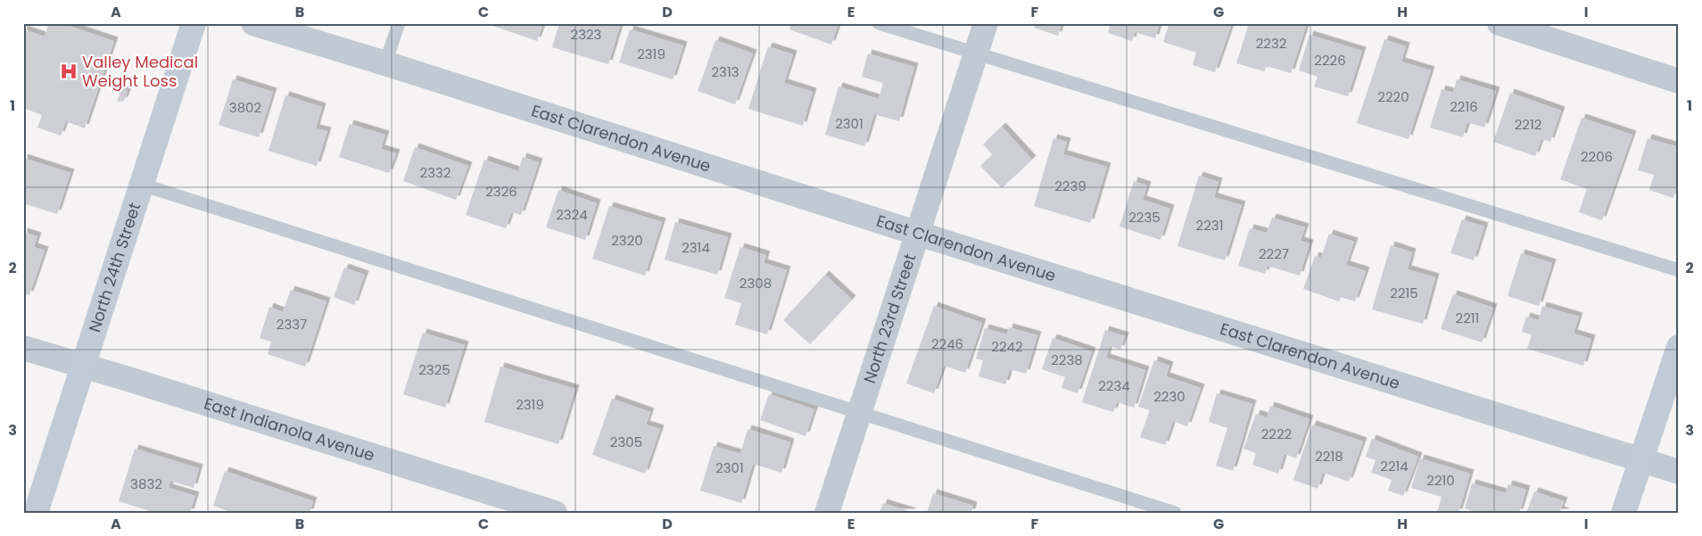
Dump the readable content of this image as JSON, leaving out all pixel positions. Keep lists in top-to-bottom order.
{
  "streets": {
    "main road": ["North 24th Street"],
    "street": ["East Clarendon Avenue", "North 23rd Street", "East Indianola Avenue"]
  },
  "crossings": [
    ["East Clarendon Avenue", "North 23rd Street"],
    ["North 24th Street", "East Indianola Avenue"]
  ],
  "places": {
    "hospital": ["Valley Medical Weight Loss"]
  },
  "house_numbers": [
    "2323",
    "2232",
    "2319",
    "2226",
    "2313",
    "2220",
    "2216",
    "3802",
    "2301",
    "2212",
    "2206",
    "2332",
    "2239",
    "2326",
    "2324",
    "2235",
    "2231",
    "2320",
    "2314",
    "2227",
    "2308",
    "2215",
    "2211",
    "2337",
    "2246",
    "2242",
    "2238",
    "2325",
    "2234",
    "2230",
    "2319",
    "2222",
    "2305",
    "2218",
    "2214",
    "2301",
    "2210",
    "3832"
  ],
  "grid": {
    "columns": [
      "A",
      "B",
      "C",
      "D",
      "E",
      "F",
      "G",
      "H",
      "I"
    ],
    "rows": ["1", "2", "3"]
  }
}
